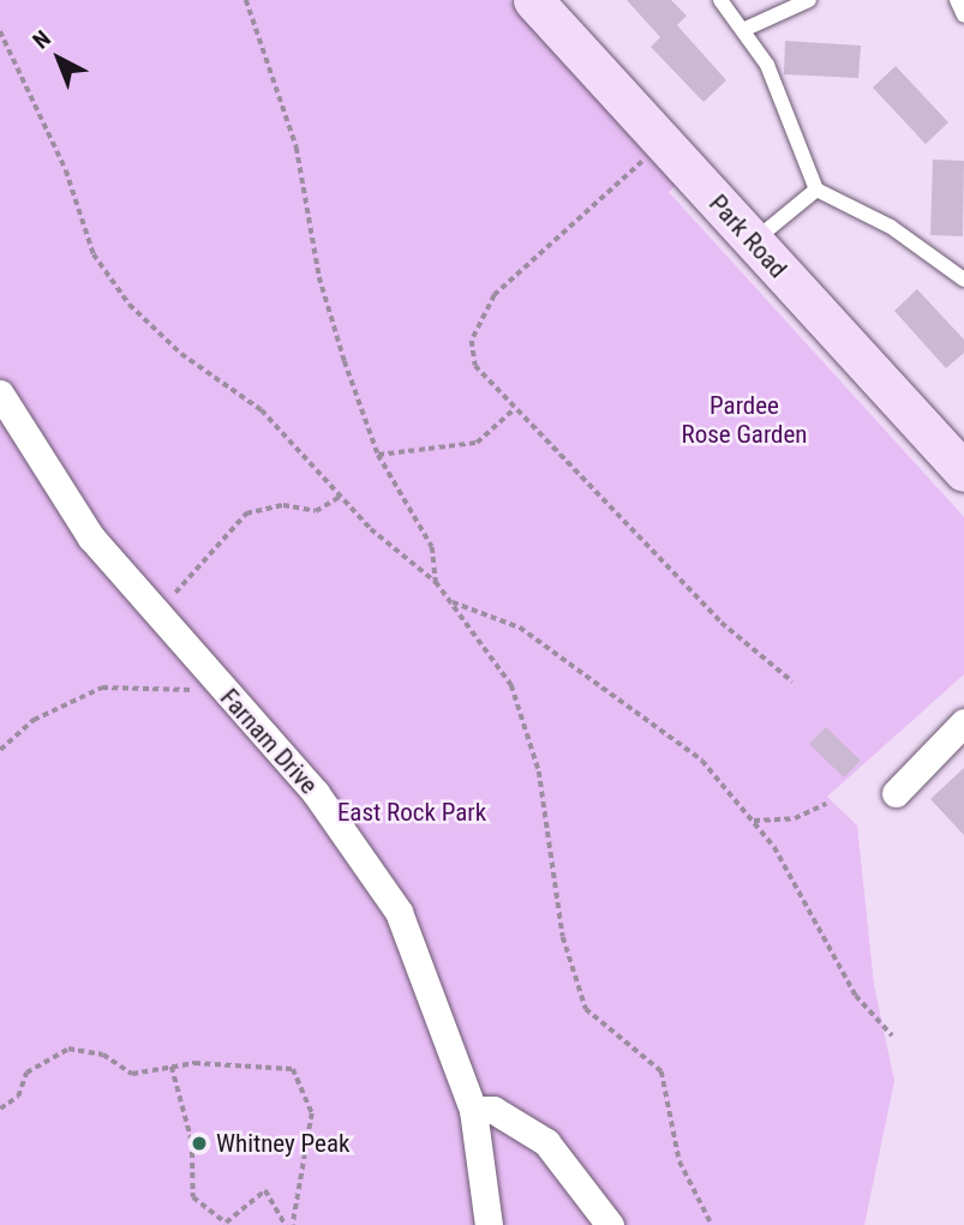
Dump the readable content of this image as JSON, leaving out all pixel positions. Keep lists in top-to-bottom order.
{
  "streets": {
    "main road": ["Park Road"],
    "street": ["Farnam Drive"]
  },
  "parks": ["Pardee Rose Garden", "East Rock Park"],
  "places": ["Whitney Peak"],
  "north": "top left"
}
